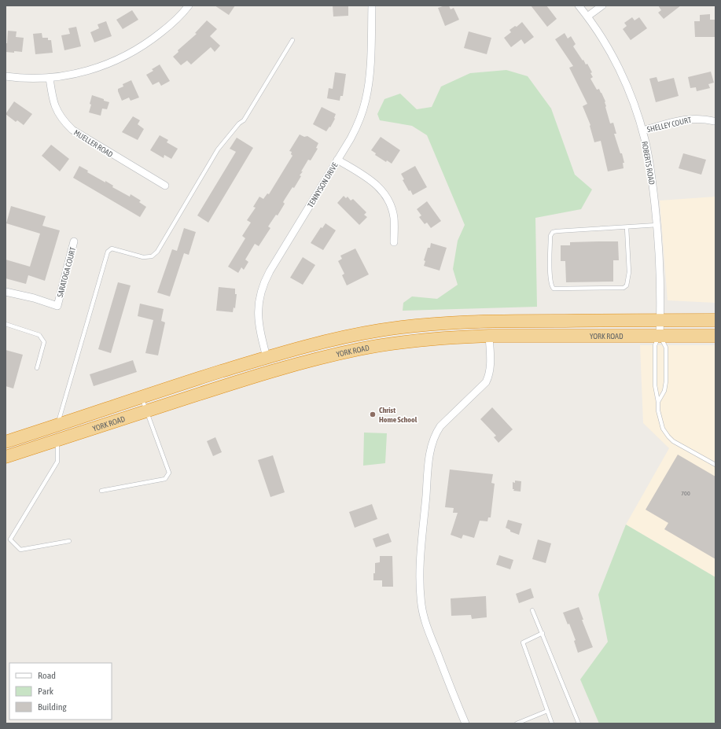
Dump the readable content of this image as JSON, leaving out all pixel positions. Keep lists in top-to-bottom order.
{
  "streets": {
    "highway": ["YORK ROAD"],
    "street": [
      "SHELLEY COURT",
      "MUELLER ROAD",
      "ROBERTS ROAD",
      "TENNYSON DRIVE",
      "SARATOGA COURT"
    ]
  },
  "crossings": [
    ["SHELLEY COURT", "ROBERTS ROAD"],
    ["ROBERTS ROAD", "YORK ROAD"],
    ["TENNYSON DRIVE", "YORK ROAD"]
  ],
  "places": ["Christ Home School"],
  "house_numbers": ["700"],
  "legend": ["Road", "Park", "Building"]
}
